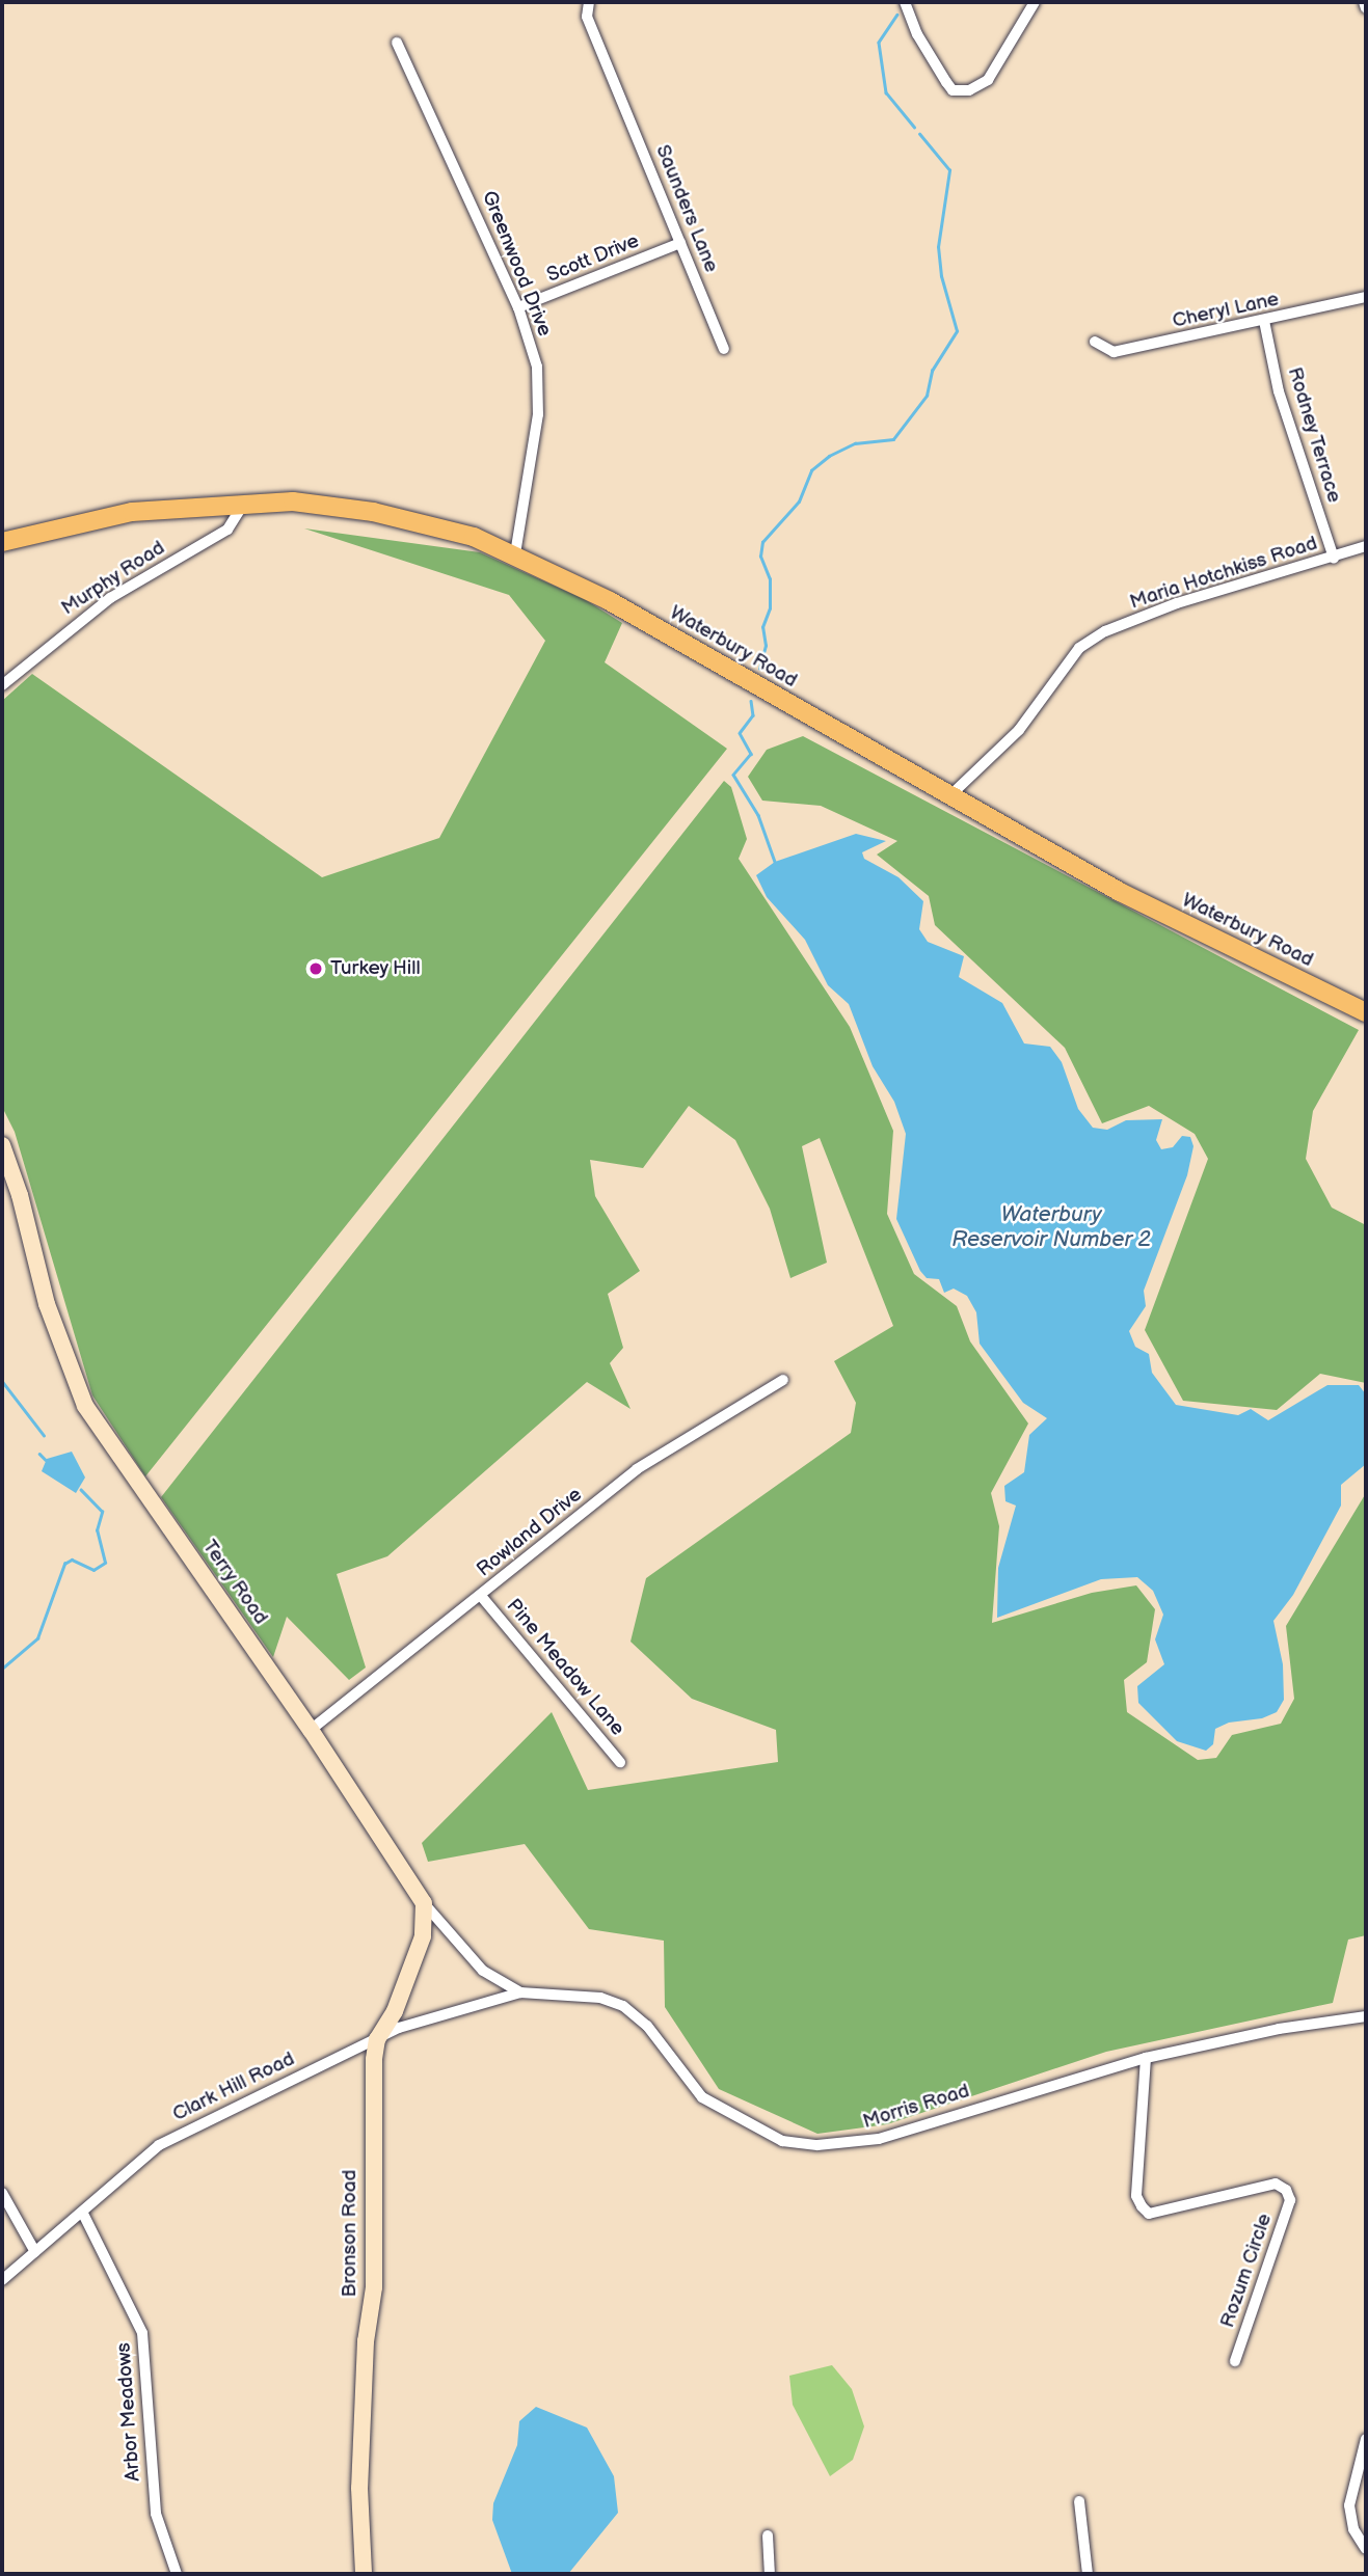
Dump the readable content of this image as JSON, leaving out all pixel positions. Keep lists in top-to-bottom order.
{
  "streets": {
    "main road": ["Waterbury Road"],
    "street": [
      "Saunders Lane",
      "Scott Drive",
      "Greenwood Drive",
      "Cheryl Lane",
      "Rodney Terrace",
      "Maria Hotchkiss Road",
      "Murphy Road",
      "Rowland Drive",
      "Terry Road",
      "Pine Meadow Lane",
      "Clark Hill Road",
      "Morris Road",
      "Bronson Road",
      "Rozum Circle",
      "Arbor Meadows"
    ]
  },
  "crossings": [
    ["Saunders Lane", "Scott Drive"],
    ["Scott Drive", "Greenwood Drive"],
    ["Greenwood Drive", "Waterbury Road"],
    ["Cheryl Lane", "Rodney Terrace"],
    ["Rodney Terrace", "Maria Hotchkiss Road"],
    ["Maria Hotchkiss Road", "Waterbury Road"],
    ["Murphy Road", "Waterbury Road"],
    ["Rowland Drive", "Terry Road"],
    ["Rowland Drive", "Pine Meadow Lane"],
    ["Terry Road", "Clark Hill Road"],
    ["Terry Road", "Morris Road"],
    ["Terry Road", "Bronson Road"],
    ["Clark Hill Road", "Morris Road"],
    ["Clark Hill Road", "Bronson Road"],
    ["Clark Hill Road", "Arbor Meadows"],
    ["Morris Road", "Rozum Circle"]
  ],
  "water": ["Waterbury Reservoir Number 2"],
  "places": ["Turkey Hill"]
}
